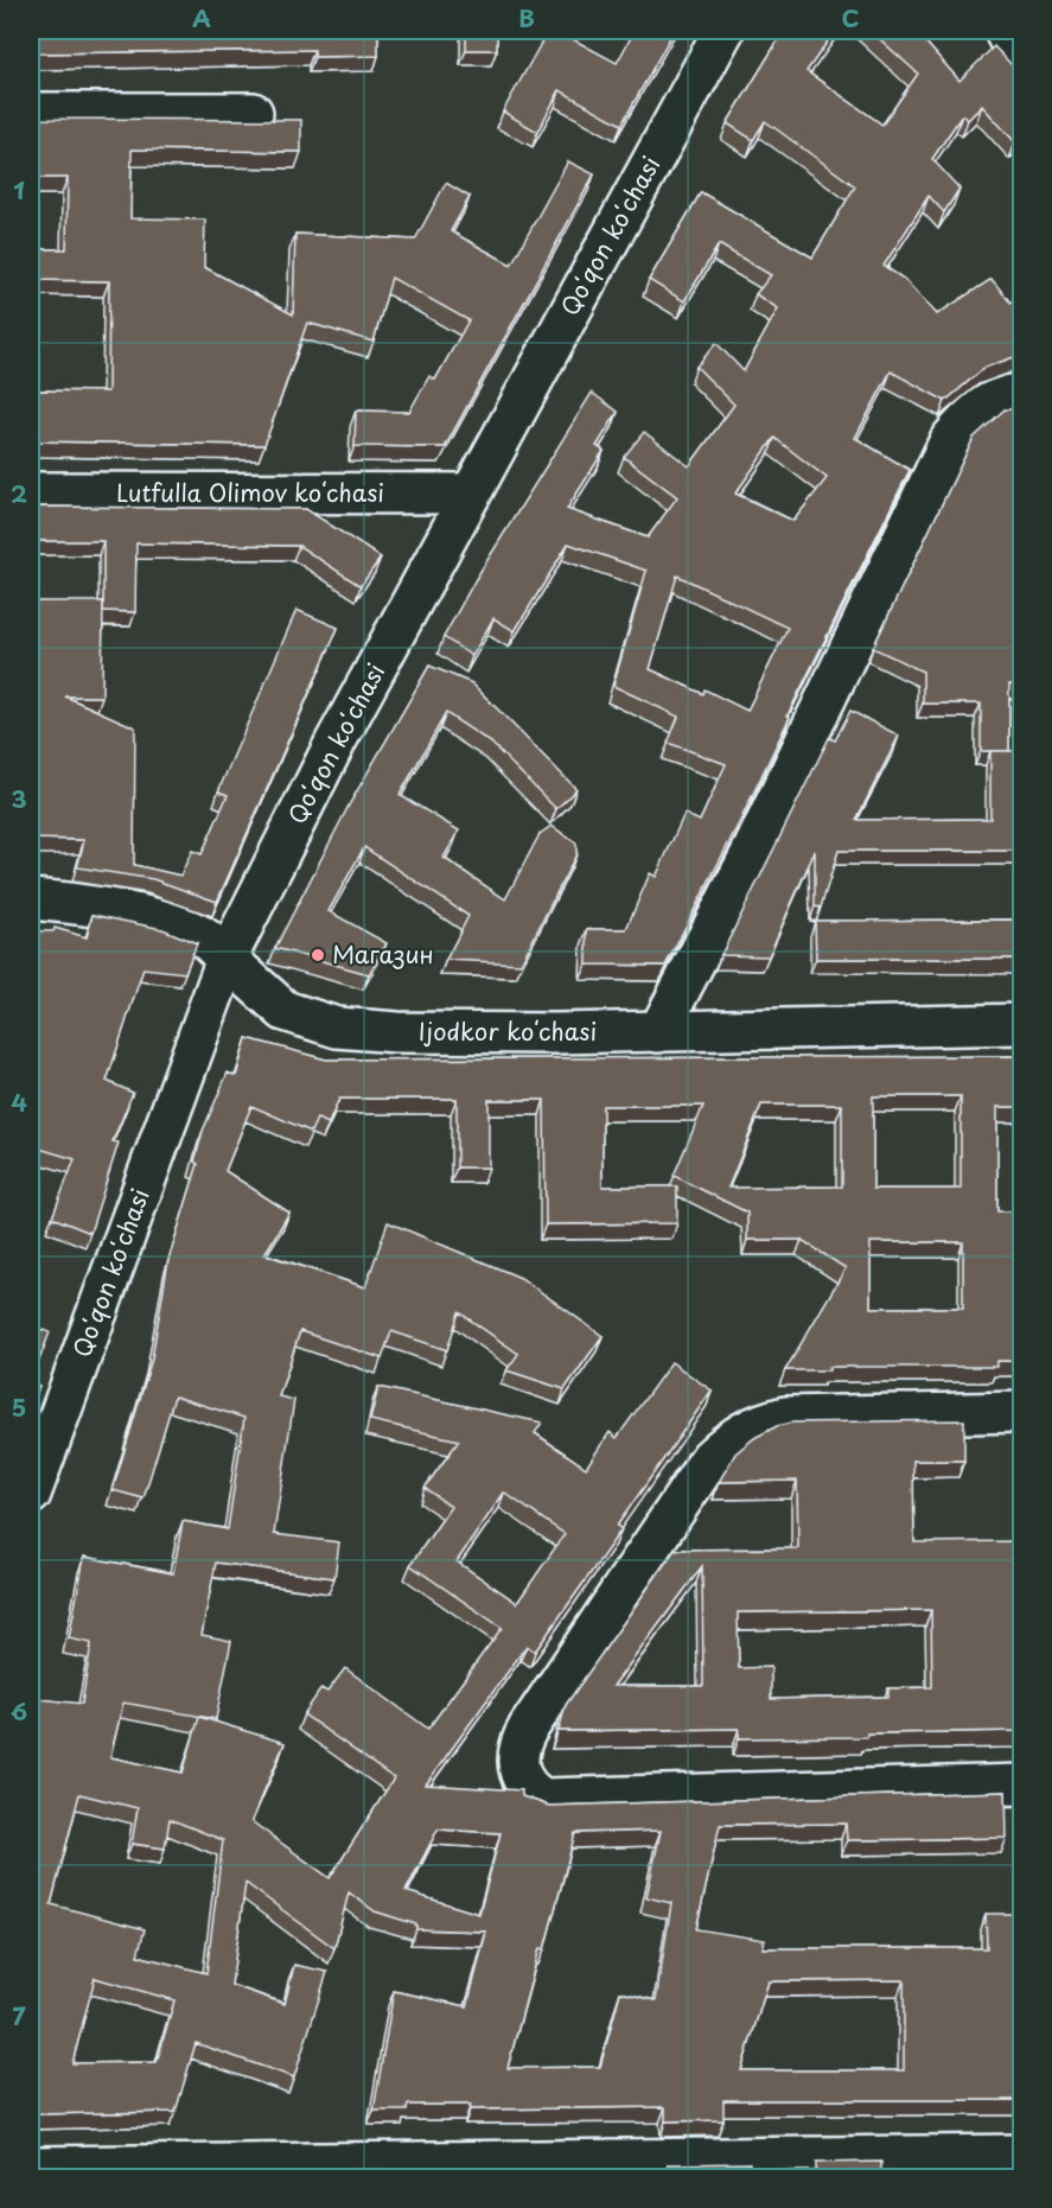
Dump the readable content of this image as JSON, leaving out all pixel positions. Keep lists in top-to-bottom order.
{
  "streets": {
    "street": ["Qoʻqon koʻchasi", "Lutfulla Olimov koʻchasi", "Ijodkor koʻchasi"]
  },
  "crossings": [
    ["Qoʻqon koʻchasi", "Lutfulla Olimov koʻchasi"],
    ["Qoʻqon koʻchasi", "Ijodkor koʻchasi"]
  ],
  "places": ["Магазин"],
  "grid": {
    "columns": ["A", "B", "C"],
    "rows": [
      "1",
      "2",
      "3",
      "4",
      "5",
      "6",
      "7"
    ]
  }
}
